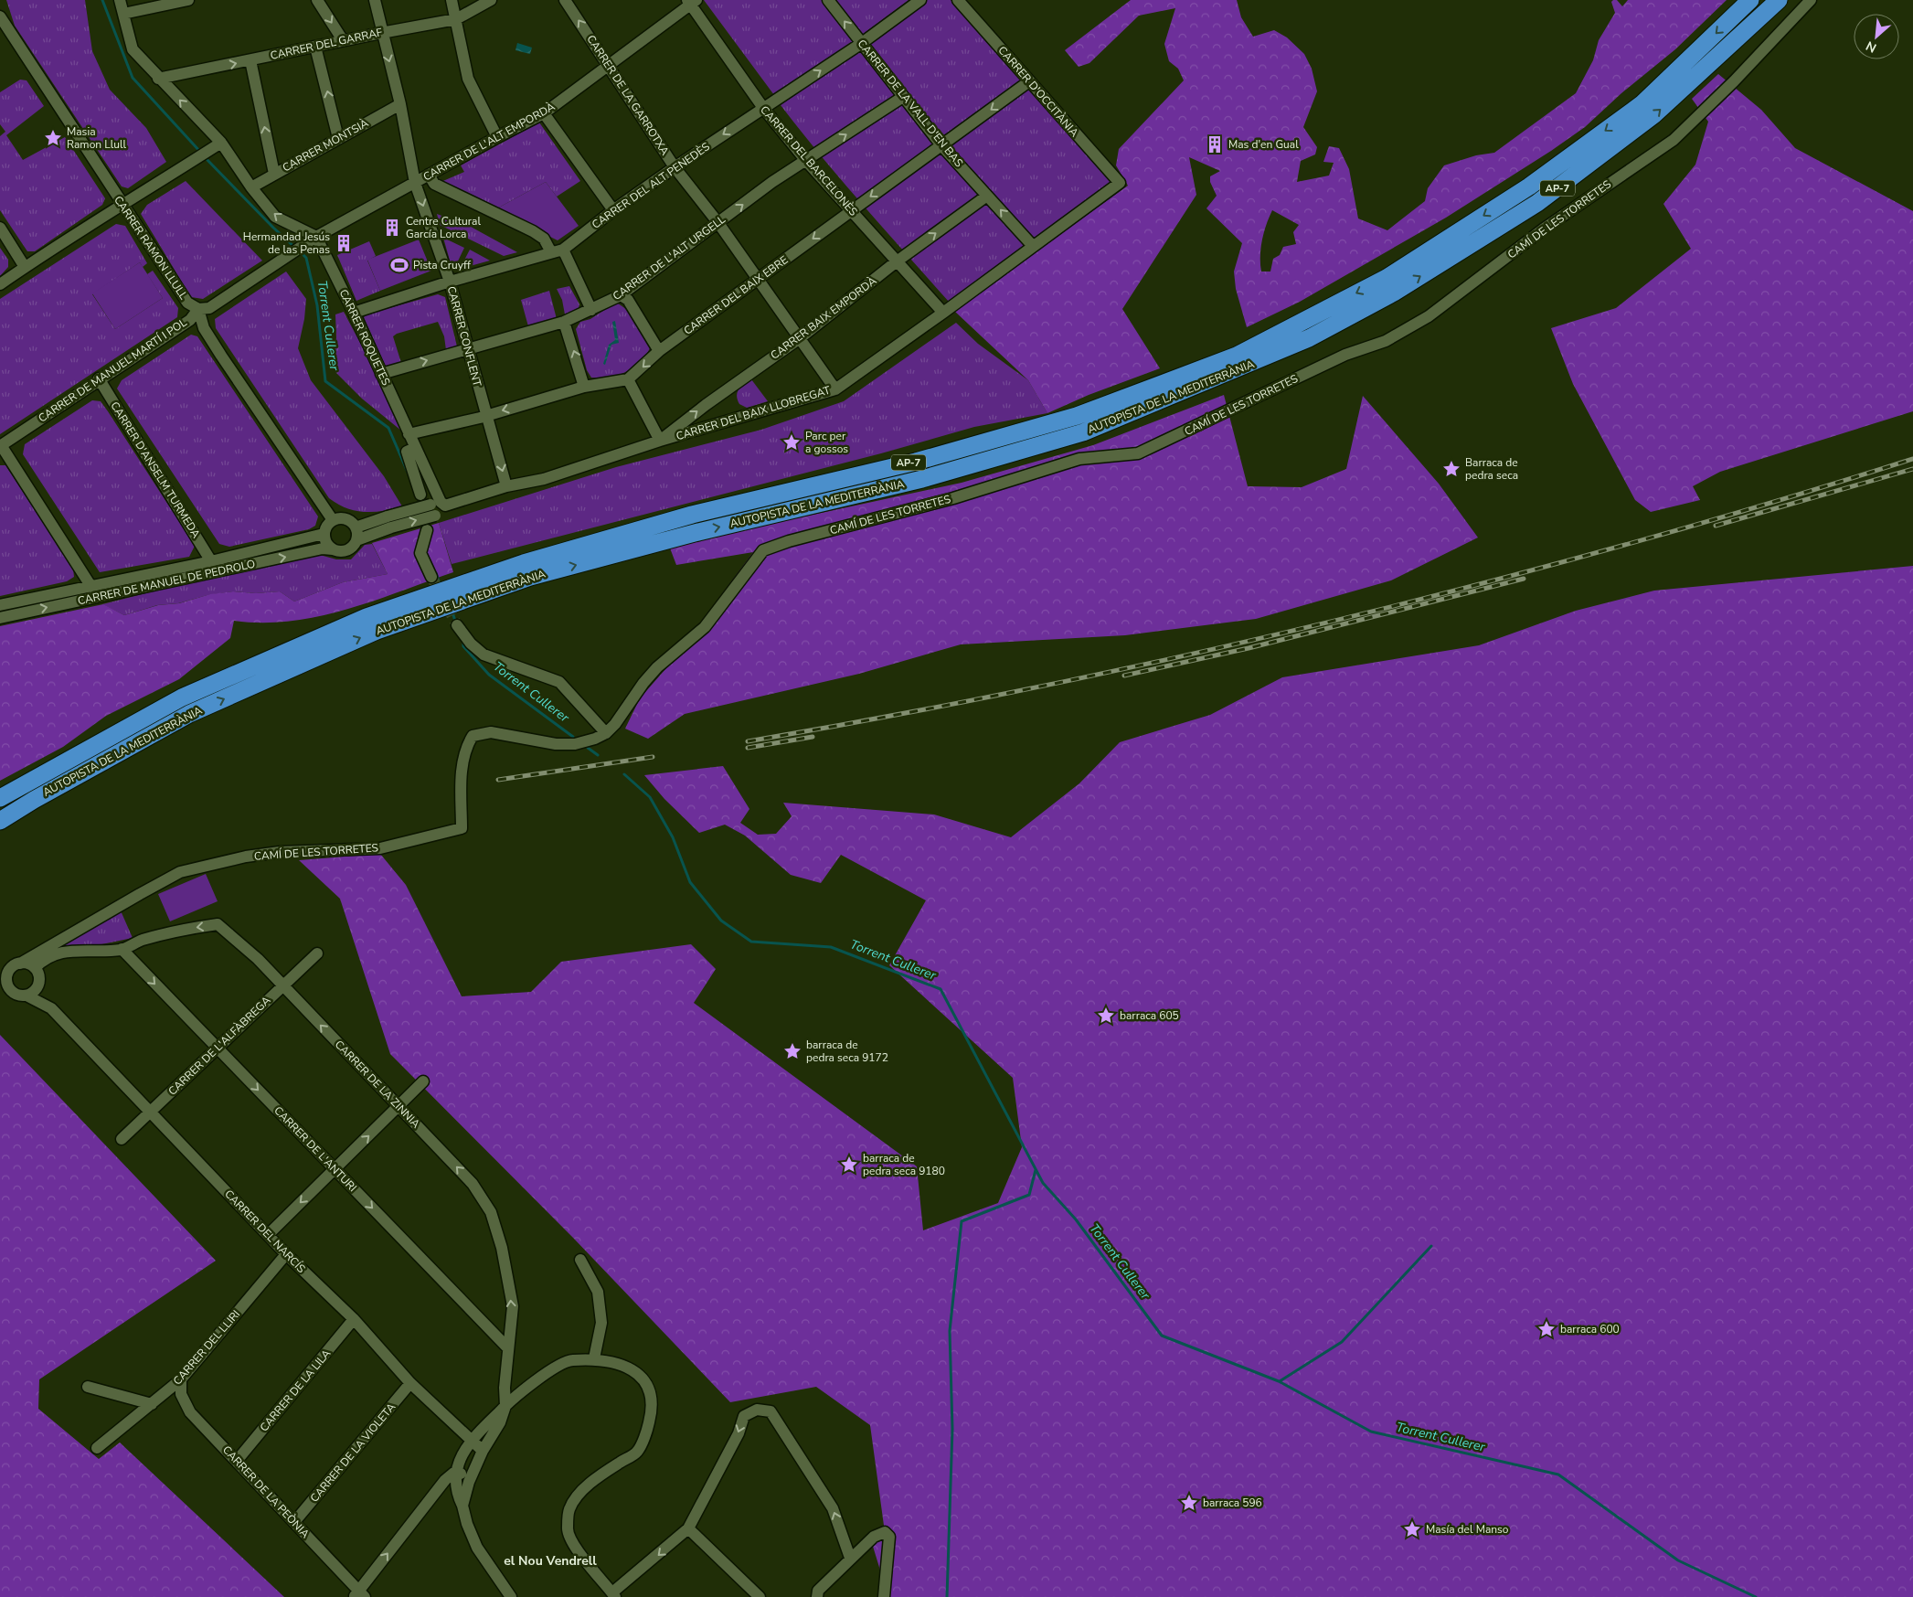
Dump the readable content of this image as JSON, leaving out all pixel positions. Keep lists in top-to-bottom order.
{
  "streets": {
    "highway": ["AP-7", "AUTOPISTA DE LA MEDITERRÀNIA"],
    "street": [
      "CARRER DEL GARRAF",
      "CARRER D'OCCITÀNIA",
      "CARRER DE LA GARROTXA",
      "CARRER DE LA VALL D'EN BAS",
      "CARRER DE L'ALT EMPORDÀ",
      "CARRER MONTSIÀ",
      "CARRER DEL BARCELONÈS",
      "CARRER DEL ALT PENEDÈS",
      "CAMÍ DE LES TORRETES",
      "CARRER RAMON LLULL",
      "CARRER DE L'ALT URGELL",
      "CARRER DEL BAIX EBRE",
      "CARRER BAIX EMPORDÀ",
      "CARRER CONFLENT",
      "CARRER ROQUETES",
      "CARRER DE MANUEL MARTÍ I POL",
      "CARRER DEL BAIX LLOBREGAT",
      "CARRER D'ANSELM TURMEDA",
      "CARRER DE MANUEL DE PEDROLO",
      "CARRER DE L'ALFÀBREGA",
      "CARRER DE LA ZINNIA",
      "CARRER DE L'ANTURI",
      "CARRER DEL NARCÍS",
      "CARRER DEL LLIRI",
      "CARRER DE LA LILA",
      "CARRER DE LA VIOLETA",
      "CARRER DE LA PEÒNIA"
    ]
  },
  "crossings": [
    ["CARRER DEL GARRAF", "CARRER CONFLENT"],
    ["CARRER D'OCCITÀNIA", "CARRER DEL BAIX EBRE"],
    ["CARRER D'OCCITÀNIA", "CARRER DEL BAIX LLOBREGAT"],
    ["CARRER DE LA GARROTXA", "CARRER DE L'ALT EMPORDÀ"],
    ["CARRER DE LA GARROTXA", "CARRER DEL ALT PENEDÈS"],
    ["CARRER DE LA GARROTXA", "CARRER DE L'ALT URGELL"],
    ["CARRER DE LA GARROTXA", "CARRER DEL BAIX EBRE"],
    ["CARRER DE LA GARROTXA", "CARRER BAIX EMPORDÀ"],
    ["CARRER DE LA GARROTXA", "CARRER DEL BAIX LLOBREGAT"],
    ["CARRER DE LA VALL D'EN BAS", "CARRER DEL ALT PENEDÈS"],
    ["CARRER DE LA VALL D'EN BAS", "CARRER DE L'ALT URGELL"],
    ["CARRER DE LA VALL D'EN BAS", "CARRER DEL BAIX EBRE"],
    ["CARRER DE LA VALL D'EN BAS", "CARRER BAIX EMPORDÀ"],
    ["CARRER DE LA VALL D'EN BAS", "CARRER DEL BAIX LLOBREGAT"],
    ["CARRER DE L'ALT EMPORDÀ", "CARRER DEL BARCELONÈS"],
    ["CARRER DE L'ALT EMPORDÀ", "CARRER CONFLENT"],
    ["CARRER DE L'ALT EMPORDÀ", "CARRER ROQUETES"],
    ["CARRER DE L'ALT EMPORDÀ", "CARRER DE MANUEL MARTÍ I POL"],
    ["CARRER MONTSIÀ", "CARRER CONFLENT"],
    ["CARRER DEL BARCELONÈS", "CARRER DEL ALT PENEDÈS"],
    ["CARRER DEL BARCELONÈS", "CARRER DE L'ALT URGELL"],
    ["CARRER DEL BARCELONÈS", "CARRER DEL BAIX EBRE"],
    ["CARRER DEL BARCELONÈS", "CARRER BAIX EMPORDÀ"],
    ["CARRER DEL BARCELONÈS", "CARRER DEL BAIX LLOBREGAT"],
    ["CAMÍ DE LES TORRETES", "CARRER DE LA ZINNIA"],
    ["CAMÍ DE LES TORRETES", "CARRER DEL NARCÍS"],
    ["CARRER RAMON LLULL", "CARRER DE MANUEL MARTÍ I POL"],
    ["CARRER RAMON LLULL", "CARRER DE MANUEL DE PEDROLO"],
    ["CARRER DE L'ALT URGELL", "CARRER CONFLENT"],
    ["CARRER DE L'ALT URGELL", "CARRER ROQUETES"],
    ["CARRER BAIX EMPORDÀ", "CARRER DEL BAIX LLOBREGAT"],
    ["CARRER CONFLENT", "CARRER DEL BAIX LLOBREGAT"],
    ["CARRER ROQUETES", "CARRER DE MANUEL MARTÍ I POL"],
    ["CARRER ROQUETES", "CARRER DEL BAIX LLOBREGAT"],
    ["CARRER DE MANUEL MARTÍ I POL", "CARRER D'ANSELM TURMEDA"],
    ["CARRER D'ANSELM TURMEDA", "CARRER DE MANUEL DE PEDROLO"],
    ["CARRER DE L'ALFÀBREGA", "CARRER DE LA ZINNIA"],
    ["CARRER DE L'ALFÀBREGA", "CARRER DE L'ANTURI"],
    ["CARRER DE L'ALFÀBREGA", "CARRER DEL NARCÍS"],
    ["CARRER DE LA ZINNIA", "CARRER DE L'ANTURI"],
    ["CARRER DE LA ZINNIA", "CARRER DEL NARCÍS"],
    ["CARRER DEL NARCÍS", "CARRER DEL LLIRI"],
    ["CARRER DEL NARCÍS", "CARRER DE LA LILA"],
    ["CARRER DEL NARCÍS", "CARRER DE LA VIOLETA"],
    ["CARRER DEL LLIRI", "CARRER DE LA PEÒNIA"],
    ["CARRER DE LA LILA", "CARRER DE LA PEÒNIA"],
    ["CARRER DE LA VIOLETA", "CARRER DE LA PEÒNIA"]
  ],
  "one_way": [
    "CARRER DE LA VALL D'EN BAS",
    "CARRER DEL BAIX EBRE",
    "CARRER BAIX EMPORDÀ",
    "CARRER DE LA ZINNIA",
    "CARRER DE L'ANTURI"
  ],
  "districts": ["el Nou Vendrell"],
  "water": ["Torrent Cullerer"],
  "places": {
    "place": [
      "Masia Ramon Llull",
      "Parc per a gossos",
      "Barraca de pedra seca",
      "barraca 605",
      "barraca de pedra seca 9172",
      "barraca de pedra seca 9180",
      "barraca 600",
      "barraca 596",
      "Masía del Manso"
    ],
    "building": ["Mas d'en Gual", "Centre Cultural García Lorca", "Hermandad Jesús de las Penas"],
    "sports": ["Pista Cruyff"]
  },
  "north": "bottom left"
}
